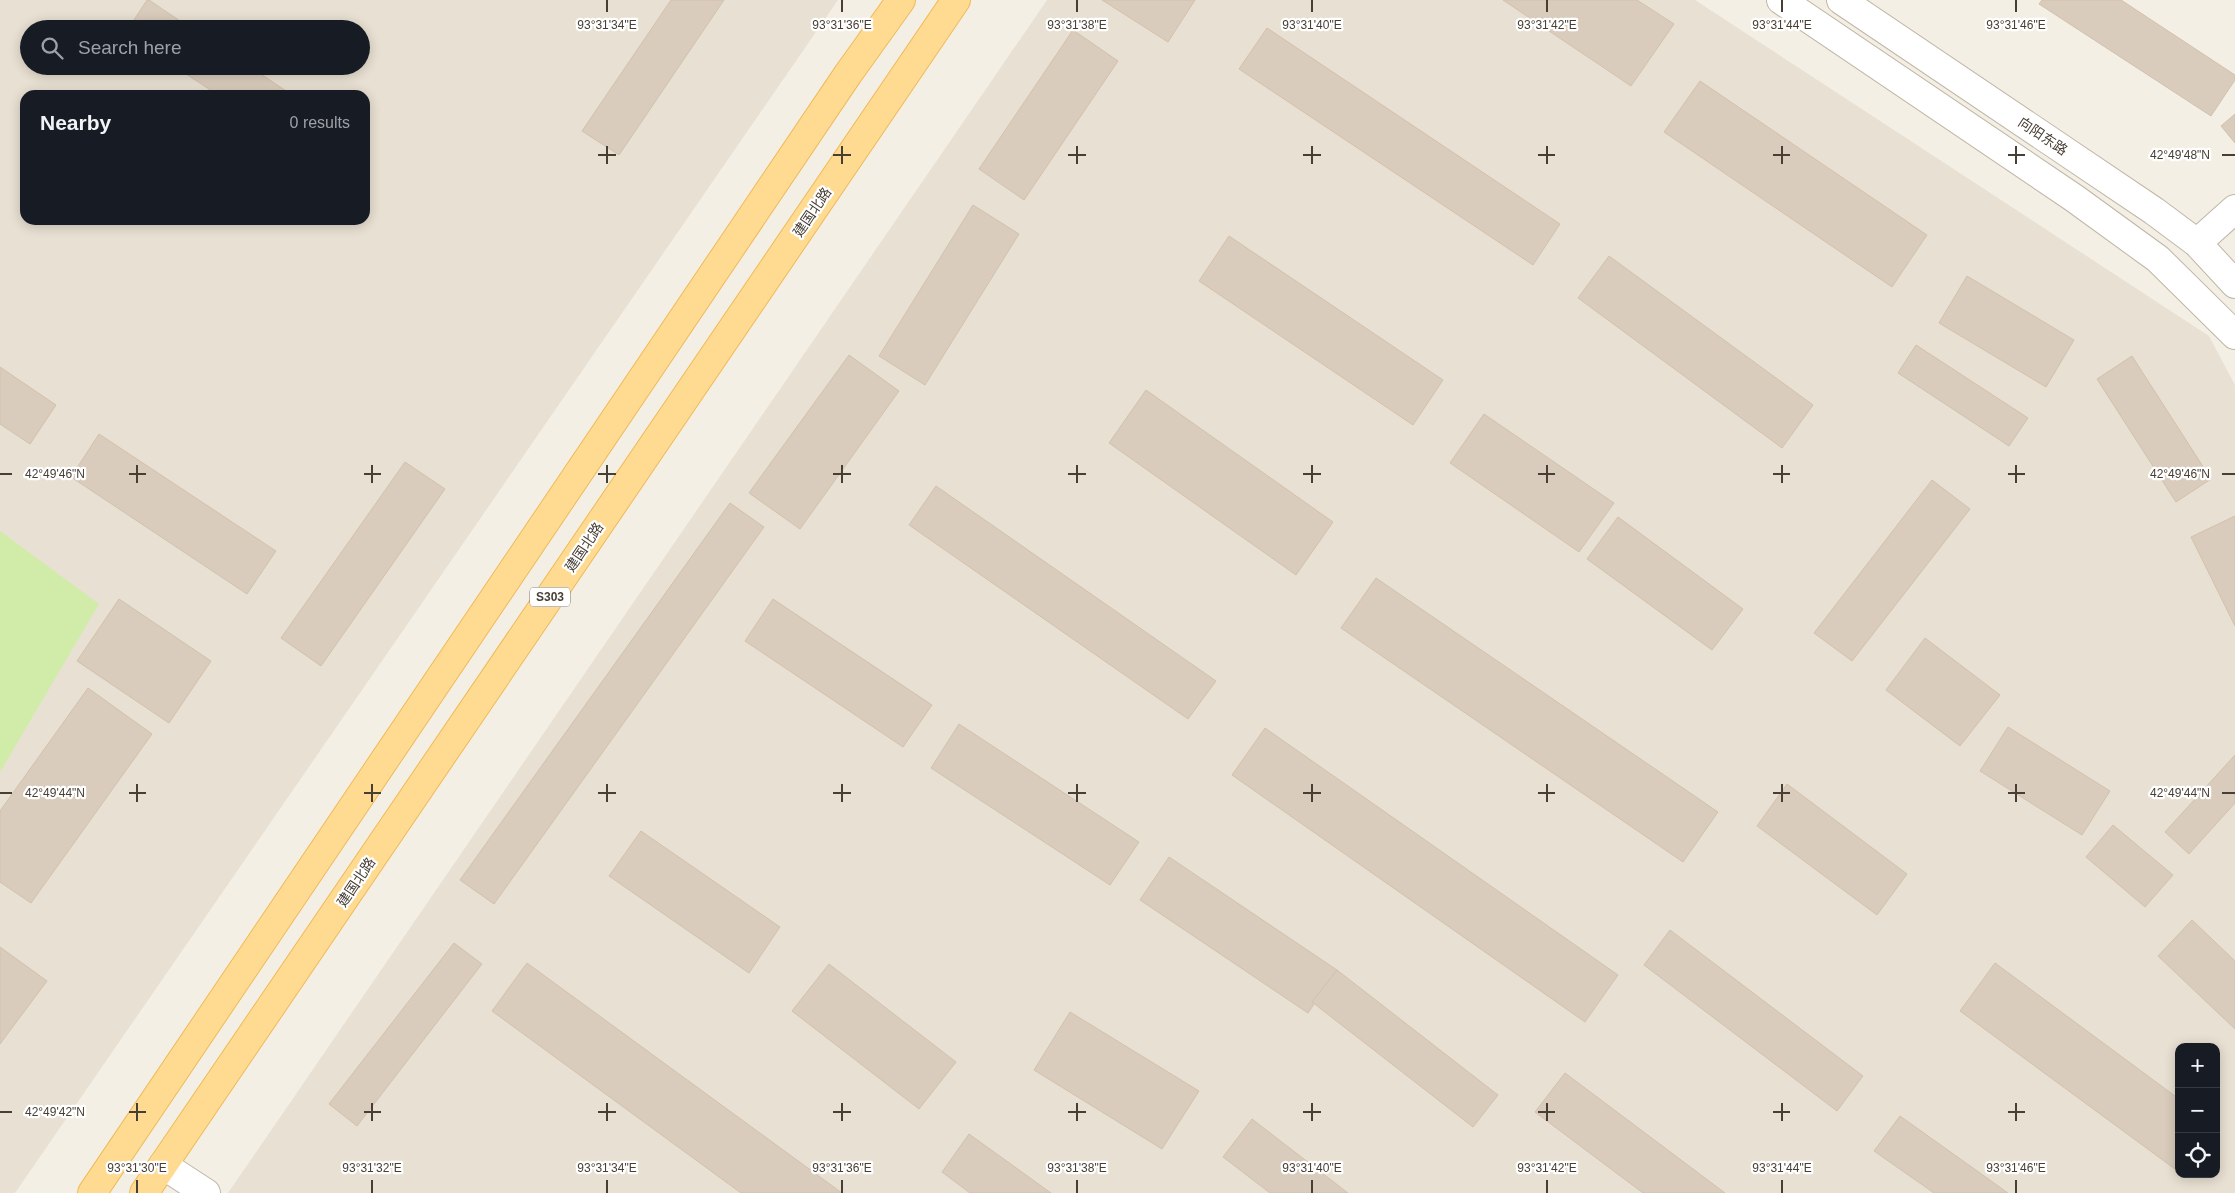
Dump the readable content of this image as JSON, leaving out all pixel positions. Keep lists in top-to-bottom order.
{
  "streets": {
    "main road": ["建国北路", "S303"],
    "street": ["向阳东路"]
  },
  "page": {
    "search": "Search here",
    "heading": ["Nearby", "0 results"],
    "map_buttons": ["+", "−"]
  },
  "coordinates": [
    "93°31'34\"E",
    "93°31'36\"E",
    "93°31'38\"E",
    "93°31'40\"E",
    "93°31'42\"E",
    "93°31'44\"E",
    "93°31'46\"E",
    "42°49'48\"N",
    "42°49'46\"N",
    "42°49'44\"N",
    "42°49'42\"N",
    "93°31'30\"E",
    "93°31'32\"E"
  ]
}
